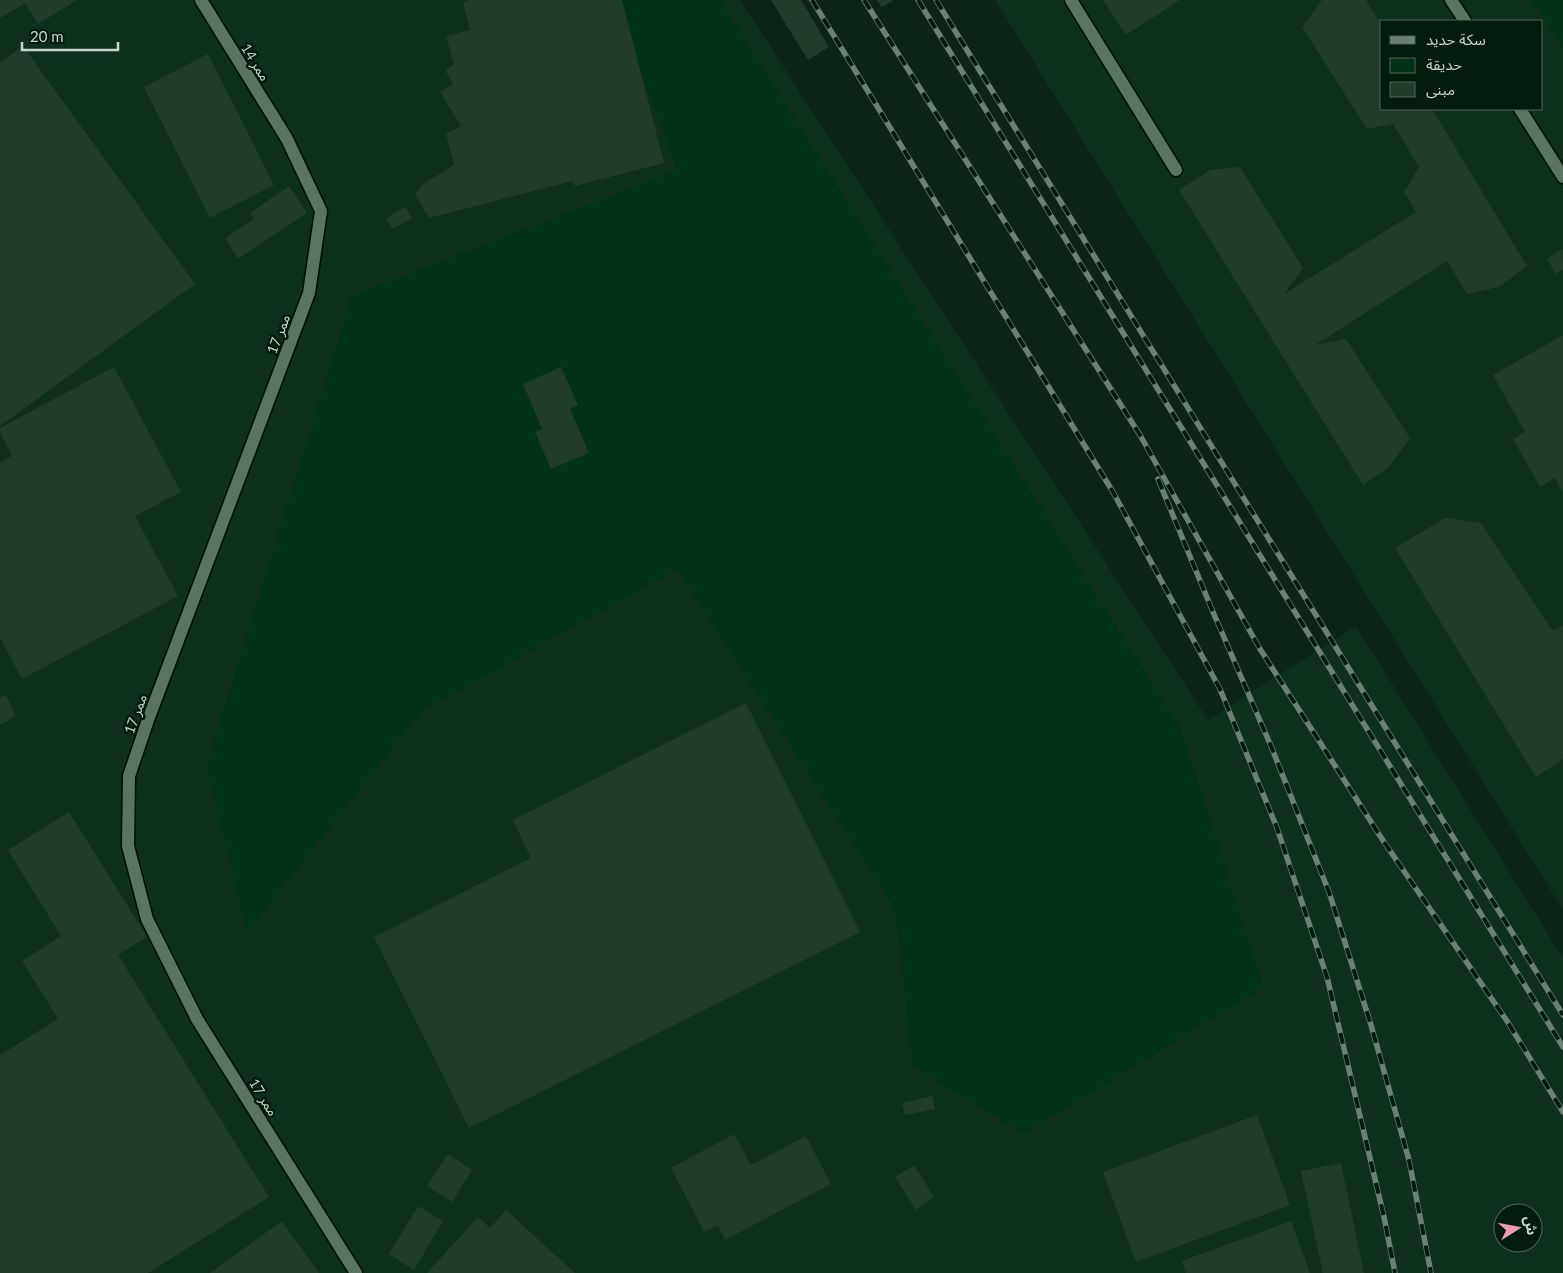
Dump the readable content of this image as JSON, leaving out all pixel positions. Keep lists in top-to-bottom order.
{
  "streets": {
    "lane": ["ممر 14", "ممر 17"]
  },
  "crossings": [
    ["ممر 14", "ممر 17"]
  ],
  "legend": ["سكة حديد", "حديقة", "مبنى"],
  "scale_bar": "20 m",
  "north": "right"
}
